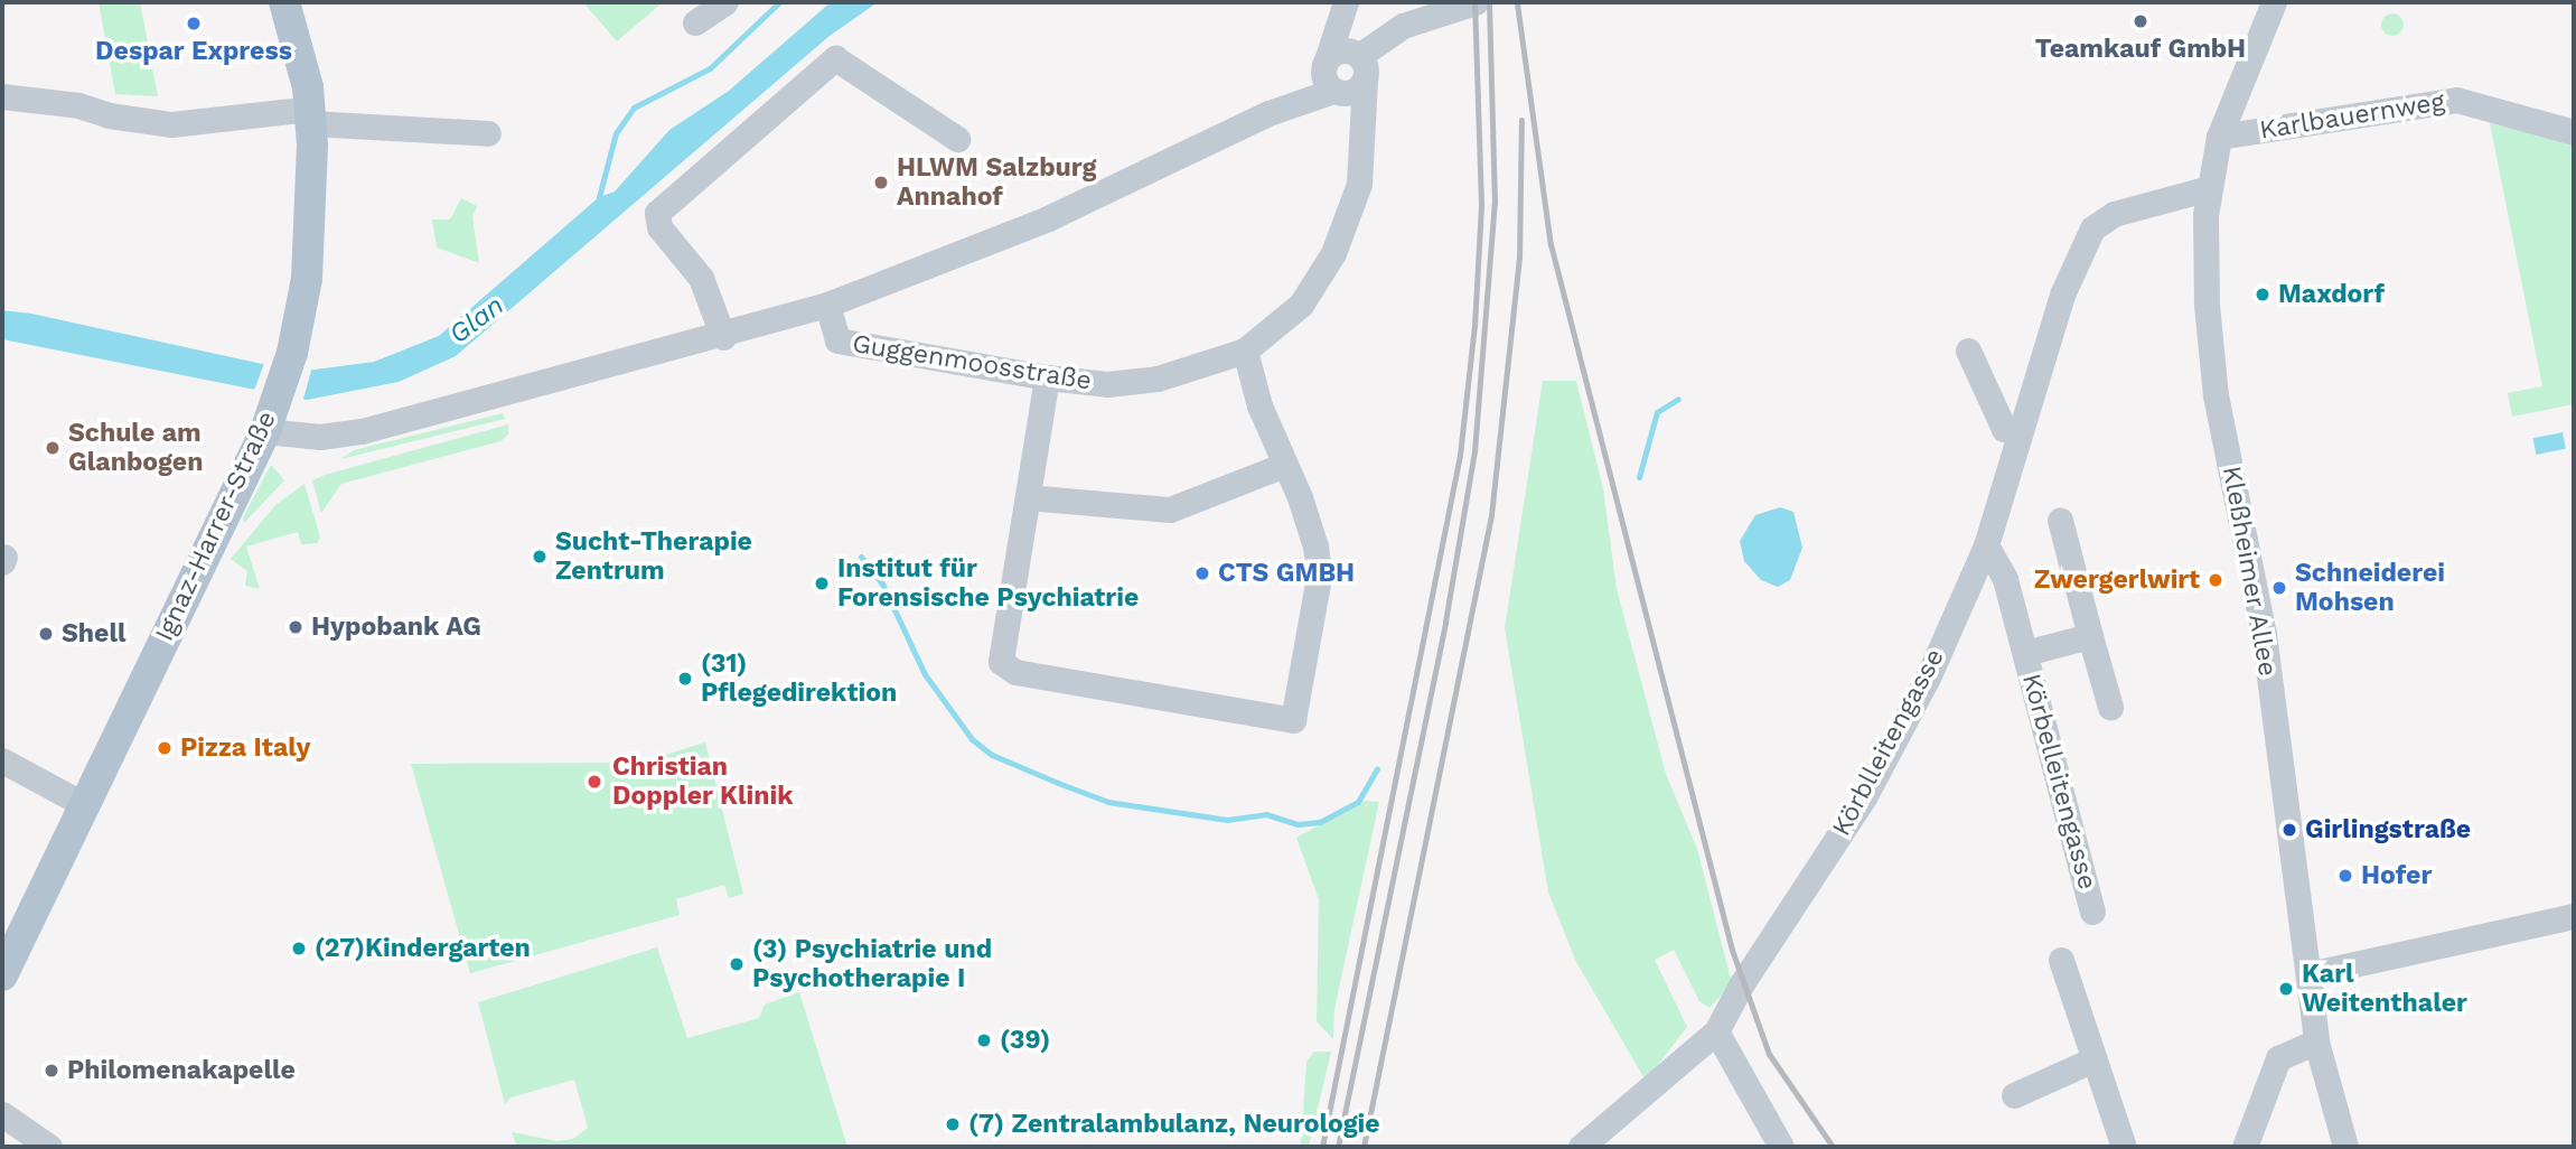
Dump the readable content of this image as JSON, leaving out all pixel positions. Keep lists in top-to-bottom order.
{
  "streets": {
    "main road": ["Ignaz-Harrer-Straße"],
    "street": [
      "Karlbauernweg",
      "Guggenmoosstraße",
      "Kleßheimer Allee",
      "Körblleitengasse",
      "Körbelleitengasse"
    ]
  },
  "crossings": [
    ["Karlbauernweg", "Kleßheimer Allee"],
    ["Guggenmoosstraße", "Ignaz-Harrer-Straße"],
    ["Kleßheimer Allee", "Körblleitengasse"],
    ["Körblleitengasse", "Körbelleitengasse"]
  ],
  "water": ["Glan"],
  "places": [
    "Teamkauf GmbH",
    "Despar Express",
    "HLWM Salzburg Annahof",
    "Maxdorf",
    "Schule am Glanbogen",
    "Sucht-Therapie Zentrum",
    "CTS GMBH",
    "Zwergerlwirt",
    "Institut für Forensische Psychiatrie",
    "Schneiderei Mohsen",
    "Hypobank AG",
    "Shell",
    "(31) Pflegedirektion",
    "Pizza Italy",
    "Christian Doppler Klinik",
    "Girlingstraße",
    "Hofer",
    "(27)Kindergarten",
    "(3) Psychiatrie und Psychotherapie I",
    "Karl Weitenthaler",
    "(39)",
    "Philomenakapelle",
    "(7) Zentralambulanz, Neurologie"
  ]
}
